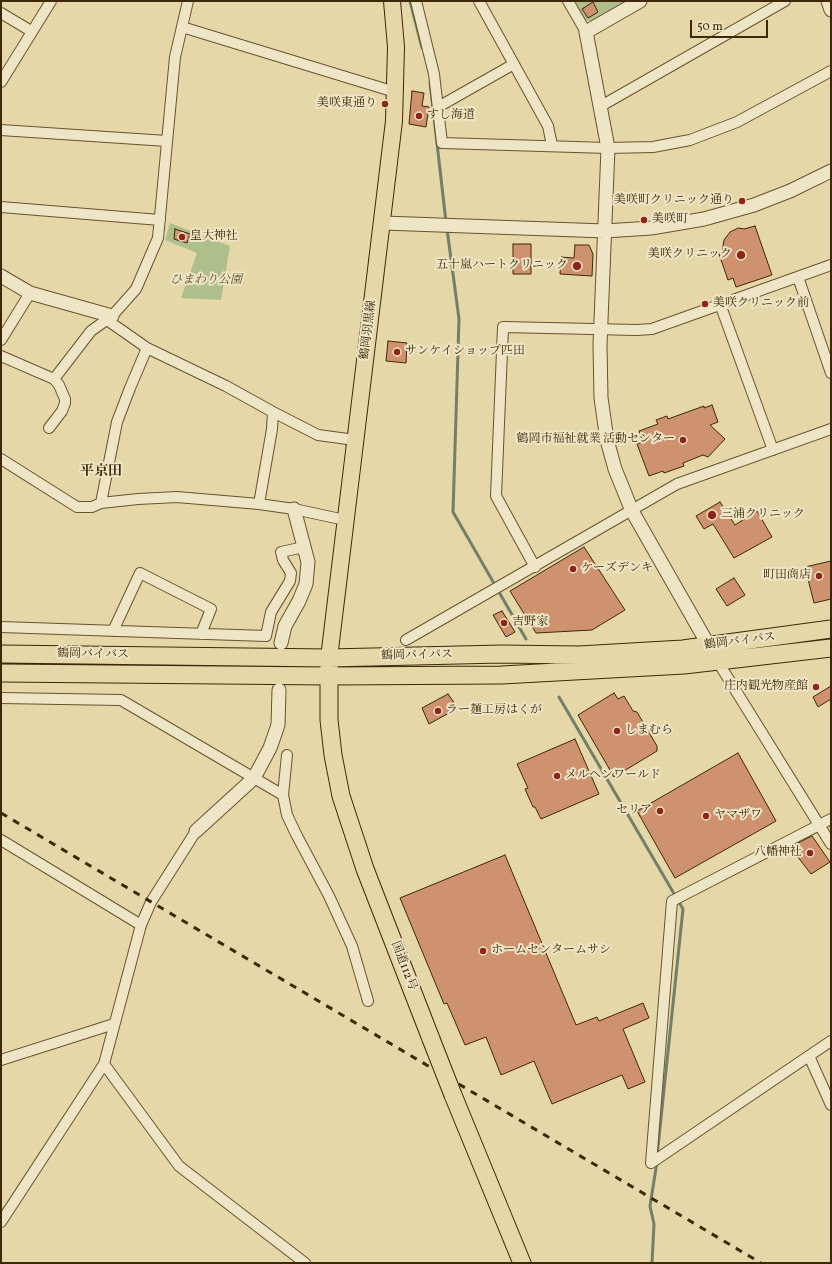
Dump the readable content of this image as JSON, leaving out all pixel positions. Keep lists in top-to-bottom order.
{
  "streets": {
    "highway": ["鶴岡バイパス", "国道112号"],
    "main road": ["鶴岡羽黒線"]
  },
  "crossings": [
    ["鶴岡羽黒線", "鶴岡バイパス"],
    ["鶴岡羽黒線", "国道112号"],
    ["鶴岡バイパス", "国道112号"]
  ],
  "districts": ["平京田"],
  "parks": ["ひまわり公園"],
  "places": [
    "美咲東通り",
    "すし海道",
    "美咲町クリニック通り",
    "美咲町",
    "皇大神社",
    "美咲クリニック",
    "五十嵐ハートクリニック",
    "美咲クリニック前",
    "サンケイショップ匹田",
    "鶴岡市福祉就業 活動センター",
    "三浦クリニック",
    "ケーズデンキ",
    "町田商店",
    "吉野家",
    "庄内観光物産館",
    "ラー麺工房はくが",
    "しまむら",
    "メルヘンワールド",
    "セリア",
    "ヤマザワ",
    "八幡神社",
    "ホームセンタームサシ"
  ],
  "scale_bar": "50 m"
}
